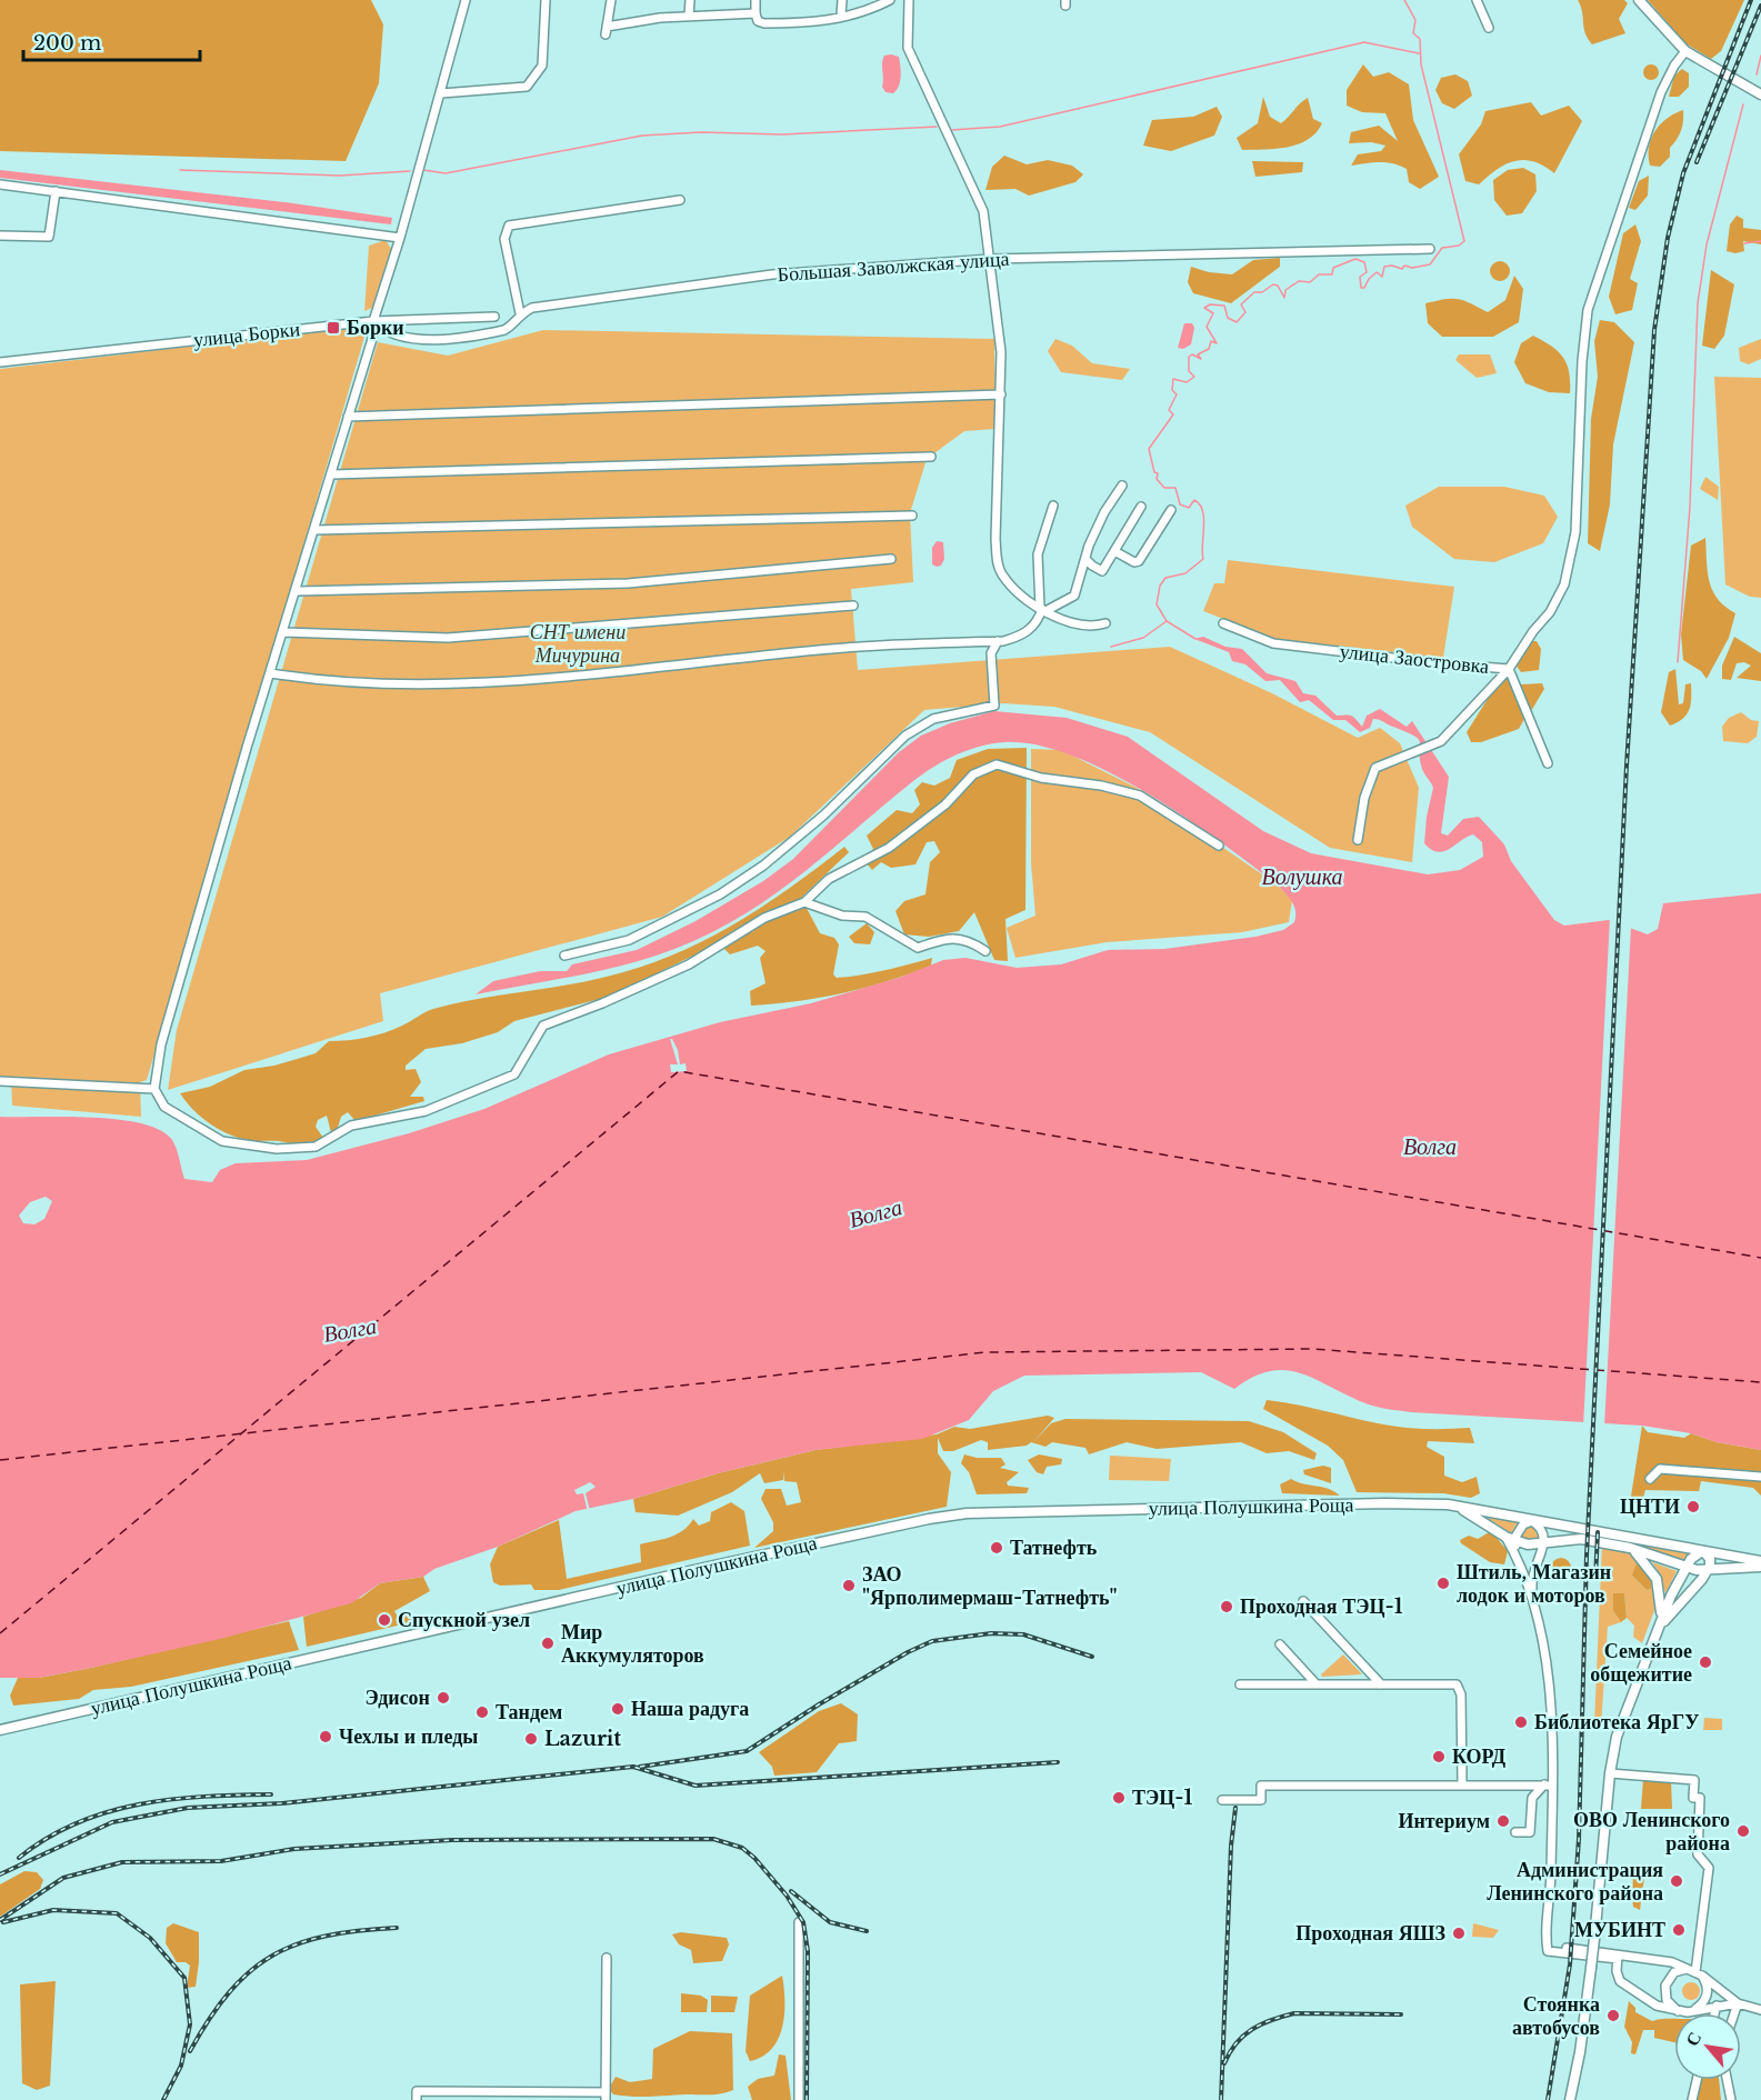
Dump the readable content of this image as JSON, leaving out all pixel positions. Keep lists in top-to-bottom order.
{
  "streets": {
    "main road": ["улица Полушкина Роща"],
    "street": ["Большая Заволжская улица", "улица Борки", "улица Заостровка"]
  },
  "crossings": [
    ["Большая Заволжская улица", "улица Борки"]
  ],
  "water": ["Волушка", "Волга"],
  "parks": ["СНТ имени Мичурина"],
  "places": {
    "transit": ["Борки"],
    "other": [
      "ЦНТИ",
      "Татнефть",
      "Штиль, Магазин лодок и моторов",
      "ЗАО \"Ярполимермаш-Татнефть\"",
      "Проходная ТЭЦ-1",
      "Спускной узел",
      "Мир Аккумуляторов",
      "Семейное общежитие",
      "Эдисон",
      "Наша радуга",
      "Тандем",
      "Библиотека ЯрГУ",
      "Чехлы и пледы",
      "Lazurit",
      "КОРД",
      "ТЭЦ-1",
      "Интериум",
      "ОВО Ленинского района",
      "Администрация Ленинского района",
      "МУБИНТ",
      "Проходная ЯШЗ",
      "Стоянка автобусов"
    ]
  },
  "scale_bar": "200 m",
  "north": "top left"
}
